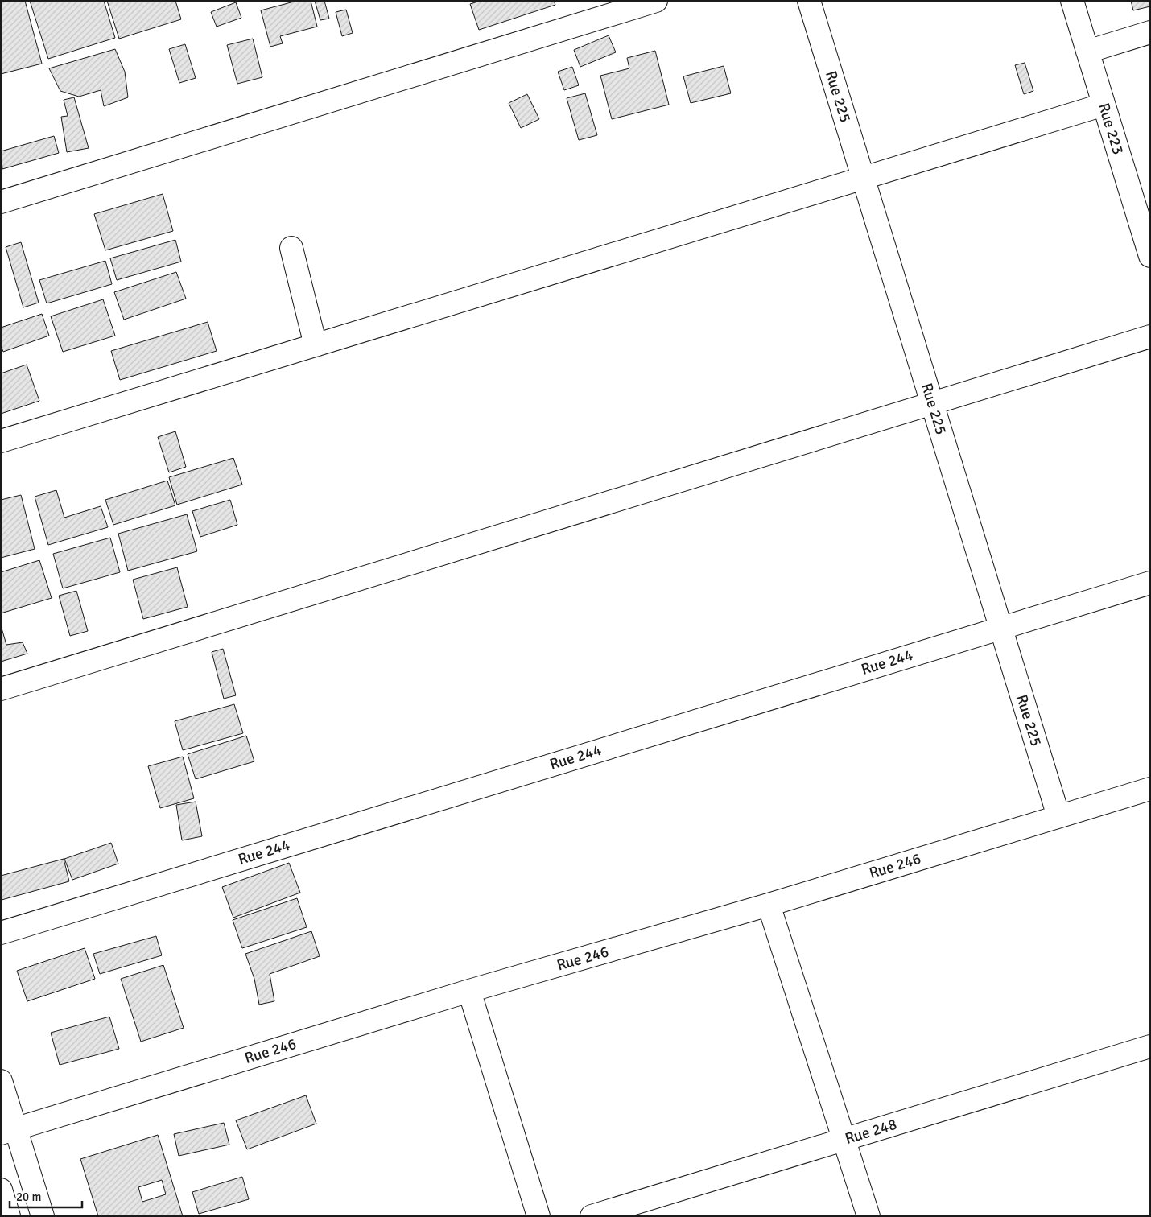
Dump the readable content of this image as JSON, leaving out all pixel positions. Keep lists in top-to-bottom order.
{
  "streets": {
    "street": [
      "Rue 225",
      "Rue 223",
      "Rue 244",
      "Rue 246",
      "Rue 248"
    ]
  },
  "crossings": [
    ["Rue 225", "Rue 244"],
    ["Rue 225", "Rue 246"]
  ],
  "scale_bar": "20 m"
}
